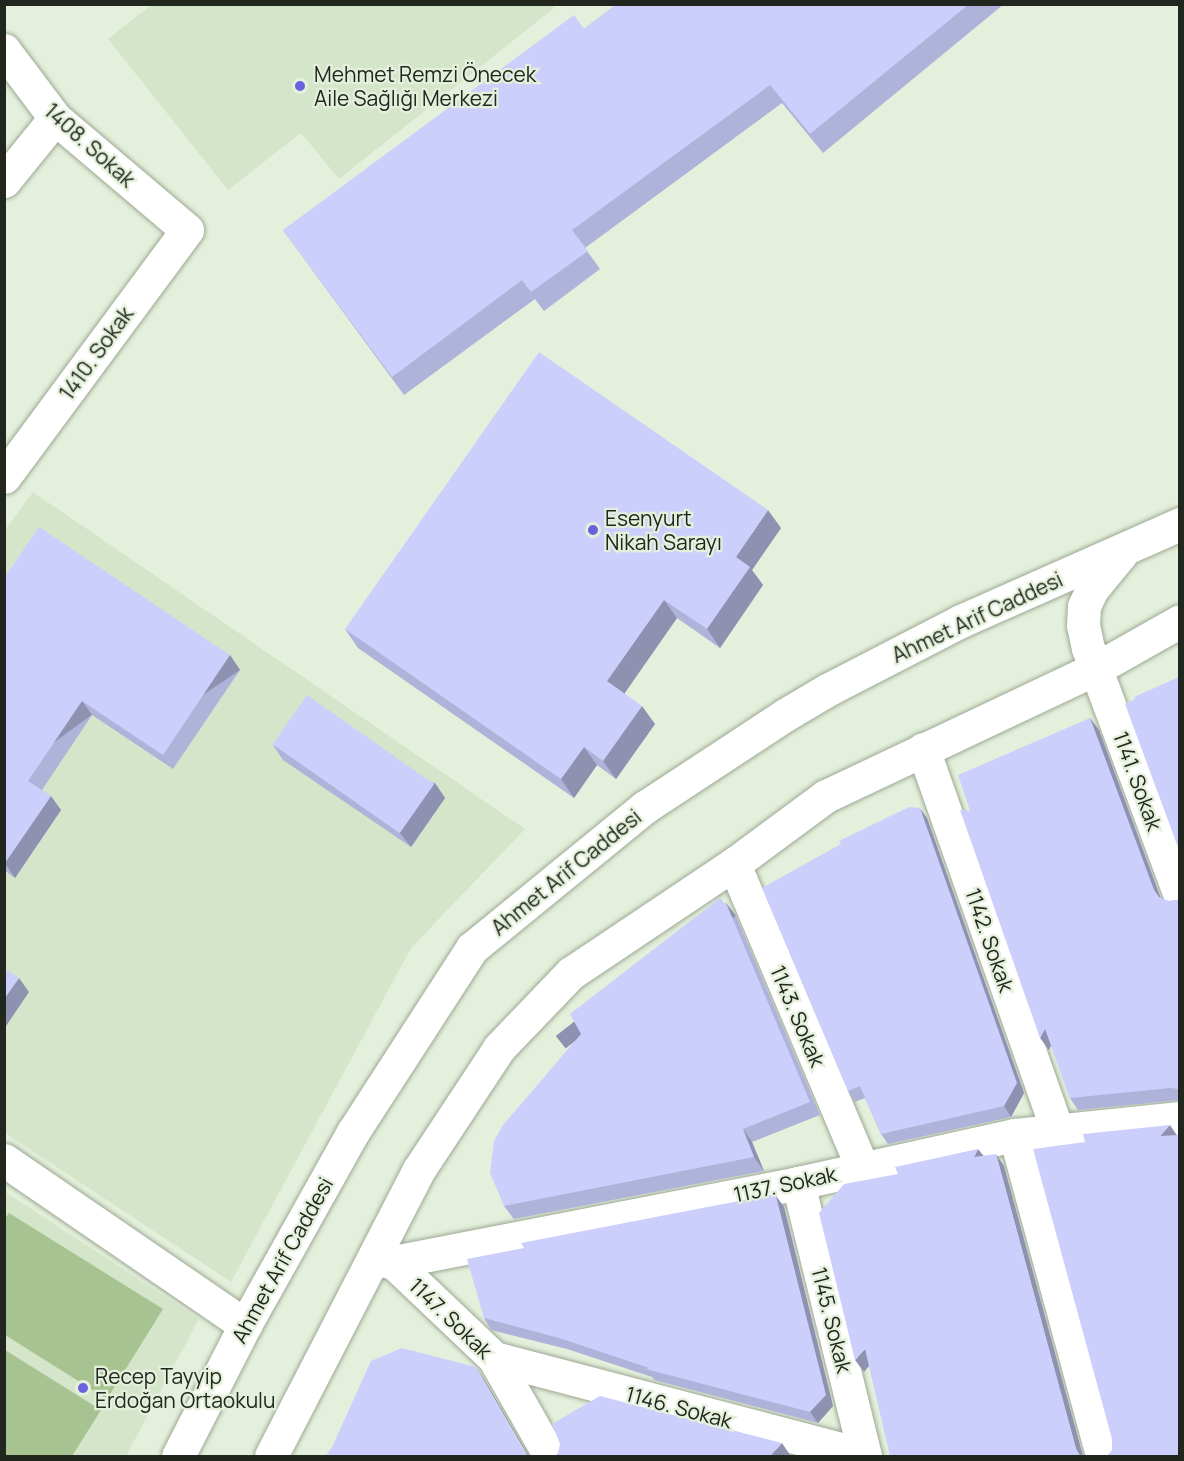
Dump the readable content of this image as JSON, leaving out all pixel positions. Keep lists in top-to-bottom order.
{
  "streets": {
    "street": [
      "1408. Sokak",
      "1410. Sokak",
      "Ahmet Arif Caddesi",
      "1141. Sokak",
      "1142. Sokak",
      "1143. Sokak",
      "1137. Sokak",
      "1147. Sokak",
      "1145. Sokak",
      "1146. Sokak"
    ]
  },
  "crossings": [
    ["1408. Sokak", "1410. Sokak"],
    ["Ahmet Arif Caddesi", "1141. Sokak"],
    ["1142. Sokak", "1137. Sokak"],
    ["1143. Sokak", "1137. Sokak"],
    ["1137. Sokak", "1147. Sokak"],
    ["1137. Sokak", "1145. Sokak"],
    ["1147. Sokak", "1146. Sokak"],
    ["1145. Sokak", "1146. Sokak"]
  ],
  "places": ["Mehmet Remzi Önecek Aile Sağlığı Merkezi", "Esenyurt Nikah Sarayı", "Recep Tayyip Erdoğan Ortaokulu"]
}
